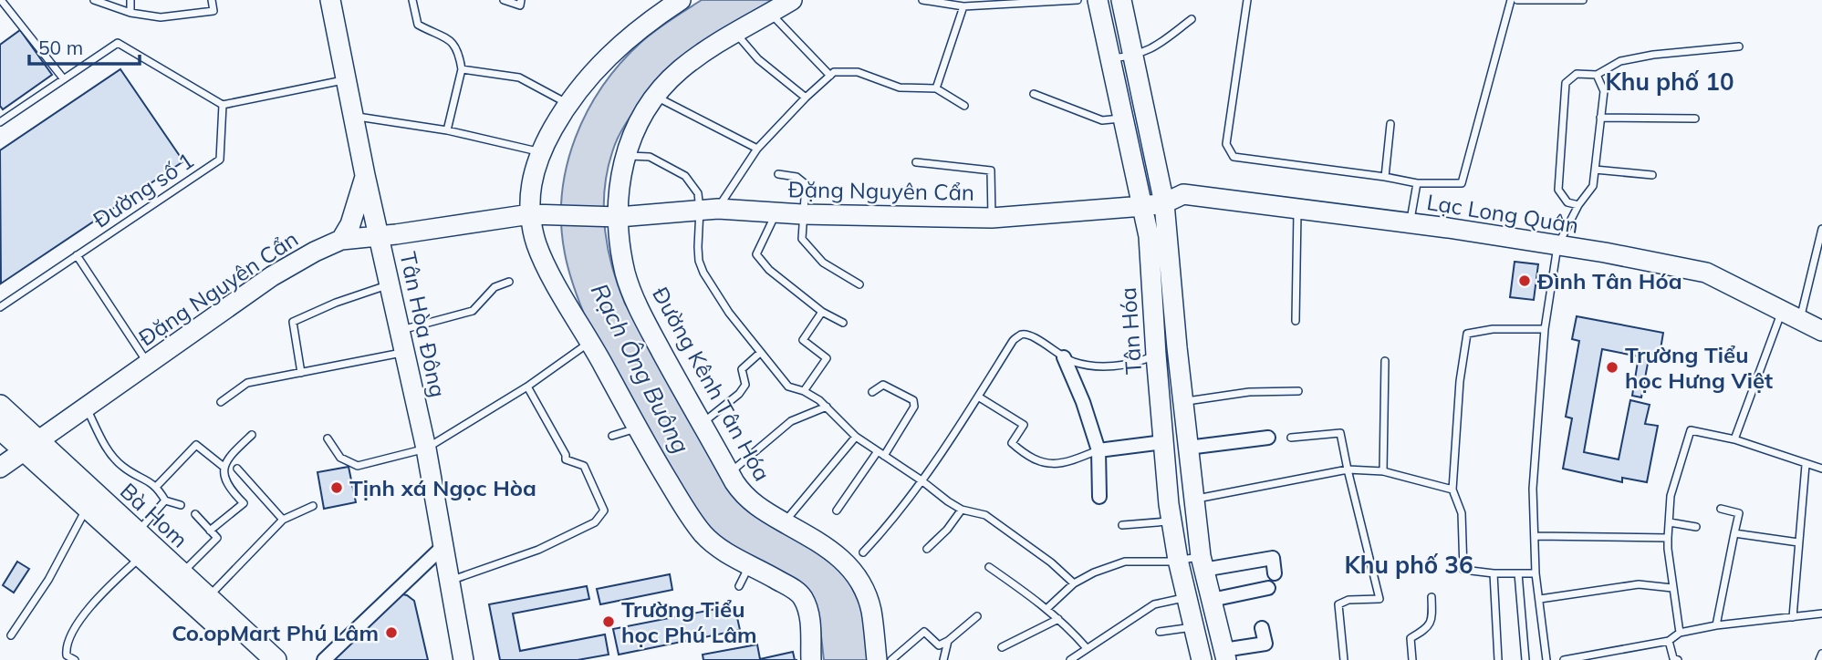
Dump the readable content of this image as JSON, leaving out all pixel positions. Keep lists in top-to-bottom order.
{
  "streets": {
    "main road": [
      "Đặng Nguyên Cẩn",
      "Lạc Long Quân",
      "Tân Hòa Đông",
      "Tân Hóa",
      "Đường Kênh Tân Hóa",
      "Bà Hom"
    ],
    "lane": ["Đường số 1"]
  },
  "crossings": [
    ["Đặng Nguyên Cẩn", "Lạc Long Quân"],
    ["Đặng Nguyên Cẩn", "Tân Hòa Đông"],
    ["Đặng Nguyên Cẩn", "Tân Hóa"],
    ["Đặng Nguyên Cẩn", "Đường Kênh Tân Hóa"],
    ["Đặng Nguyên Cẩn", "Bà Hom"],
    ["Lạc Long Quân", "Tân Hóa"]
  ],
  "districts": ["Khu phố 10", "Khu phố 36"],
  "water": ["Rạch Ông Buông"],
  "places": [
    "Đình Tân Hóa",
    "Trường Tiểu học Hưng Việt",
    "Tịnh xá Ngọc Hòa",
    "Trường Tiểu học Phú Lâm",
    "Co.opMart Phú Lâm"
  ],
  "scale_bar": "50 m"
}
